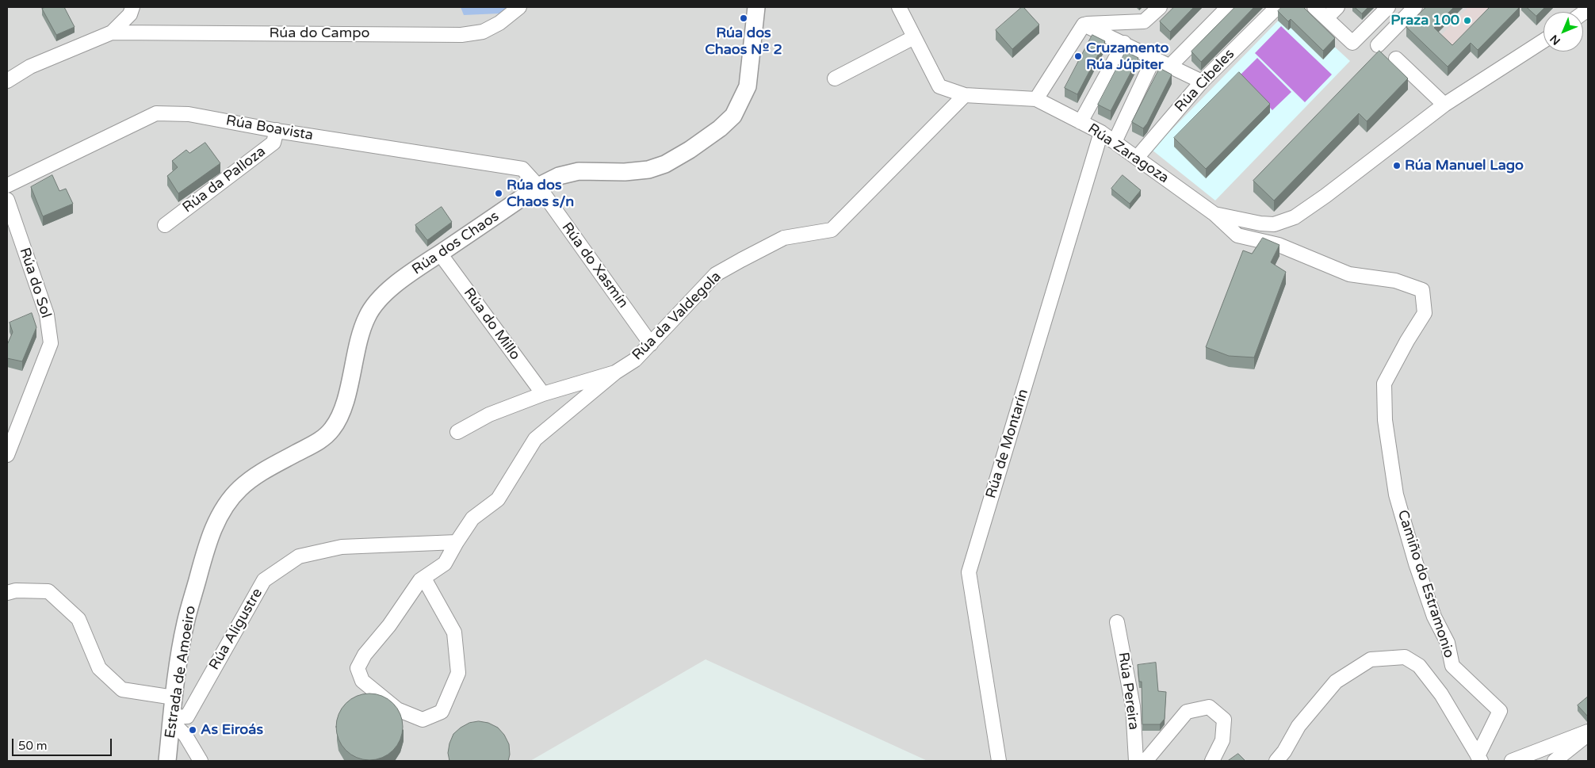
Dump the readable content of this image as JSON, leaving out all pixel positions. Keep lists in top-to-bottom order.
{
  "streets": {
    "street": [
      "Rúa do Campo",
      "Rúa Cibeles",
      "Rúa Boavista",
      "Rúa Zaragoza",
      "Rúa da Palloza",
      "Rúa dos Chaos",
      "Rúa do Xasmín",
      "Rúa do Sol",
      "Rúa da Valdegola",
      "Rúa do Millo",
      "Rúa de Montarín",
      "Camiño do Estramonio",
      "Rúa Aligustre",
      "Estrada de Amoeiro",
      "Rúa Pereira"
    ]
  },
  "crossings": [
    ["Rúa Cibeles", "Rúa Zaragoza"],
    ["Rúa Boavista", "Rúa da Palloza"],
    ["Rúa Boavista", "Rúa dos Chaos"],
    ["Rúa Boavista", "Rúa do Xasmín"],
    ["Rúa Zaragoza", "Rúa da Valdegola"],
    ["Rúa Zaragoza", "Rúa de Montarín"],
    ["Rúa Zaragoza", "Camiño do Estramonio"],
    ["Rúa dos Chaos", "Rúa do Xasmín"],
    ["Rúa dos Chaos", "Rúa do Millo"],
    ["Rúa dos Chaos", "Estrada de Amoeiro"],
    ["Rúa do Xasmín", "Rúa da Valdegola"],
    ["Rúa da Valdegola", "Rúa do Millo"],
    ["Rúa Aligustre", "Estrada de Amoeiro"]
  ],
  "places": [
    "Rúa dos Chaos Nº 2",
    "Praza 100",
    "Cruzamento Rúa Júpiter",
    "Rúa Manuel Lago",
    "Rúa dos Chaos s/n",
    "As Eiroás"
  ],
  "scale_bar": "50 m",
  "north": "bottom left"
}
